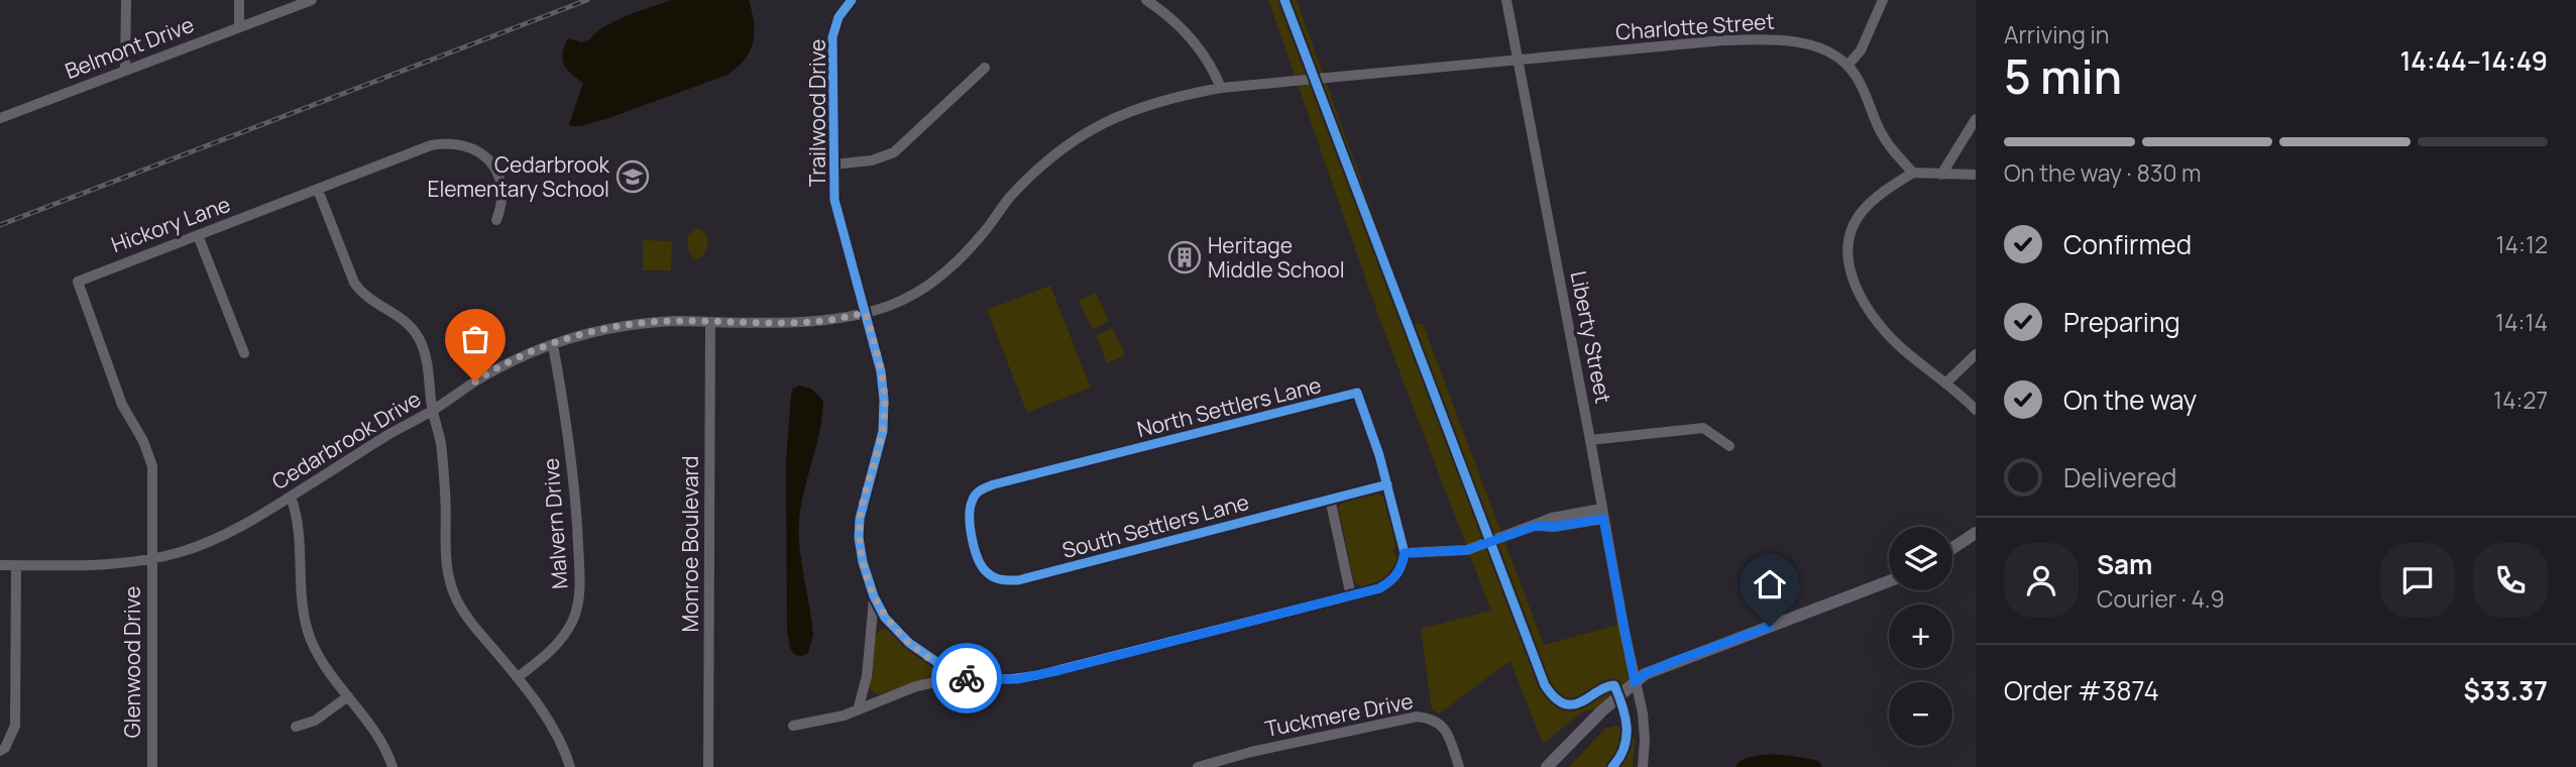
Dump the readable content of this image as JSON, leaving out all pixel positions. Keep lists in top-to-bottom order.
{
  "streets": {
    "street": [
      "Charlotte Street",
      "Belmont Drive",
      "Trailwood Drive",
      "Hickory Lane",
      "Liberty Street",
      "North Settlers Lane",
      "Cedarbrook Drive",
      "Malvern Drive",
      "South Settlers Lane",
      "Monroe Boulevard",
      "Glenwood Drive",
      "Tuckmere Drive"
    ]
  },
  "crossings": [
    ["Charlotte Street", "Liberty Street"],
    ["Charlotte Street", "Cedarbrook Drive"],
    ["Trailwood Drive", "Cedarbrook Drive"],
    ["Hickory Lane", "Cedarbrook Drive"],
    ["Hickory Lane", "Glenwood Drive"],
    ["North Settlers Lane", "South Settlers Lane"],
    ["Cedarbrook Drive", "Malvern Drive"],
    ["Cedarbrook Drive", "Monroe Boulevard"],
    ["Cedarbrook Drive", "Glenwood Drive"]
  ],
  "places": {
    "school or university": ["Cedarbrook Elementary School"],
    "building": ["Heritage Middle School"]
  },
  "page": {
    "heading": ["5 min", "Arriving in", "14:44–14:49"],
    "panel": [
      "Sam",
      "Courier · 4.9",
      "Order #3874",
      "$33.37"
    ],
    "bar": "On the way · 830 m",
    "list": [
      ["Confirmed", "14:12"],
      ["Preparing", "14:14"],
      ["On the way", "14:27"],
      "Delivered"
    ],
    "map_buttons": ["+", "−"]
  }
}
